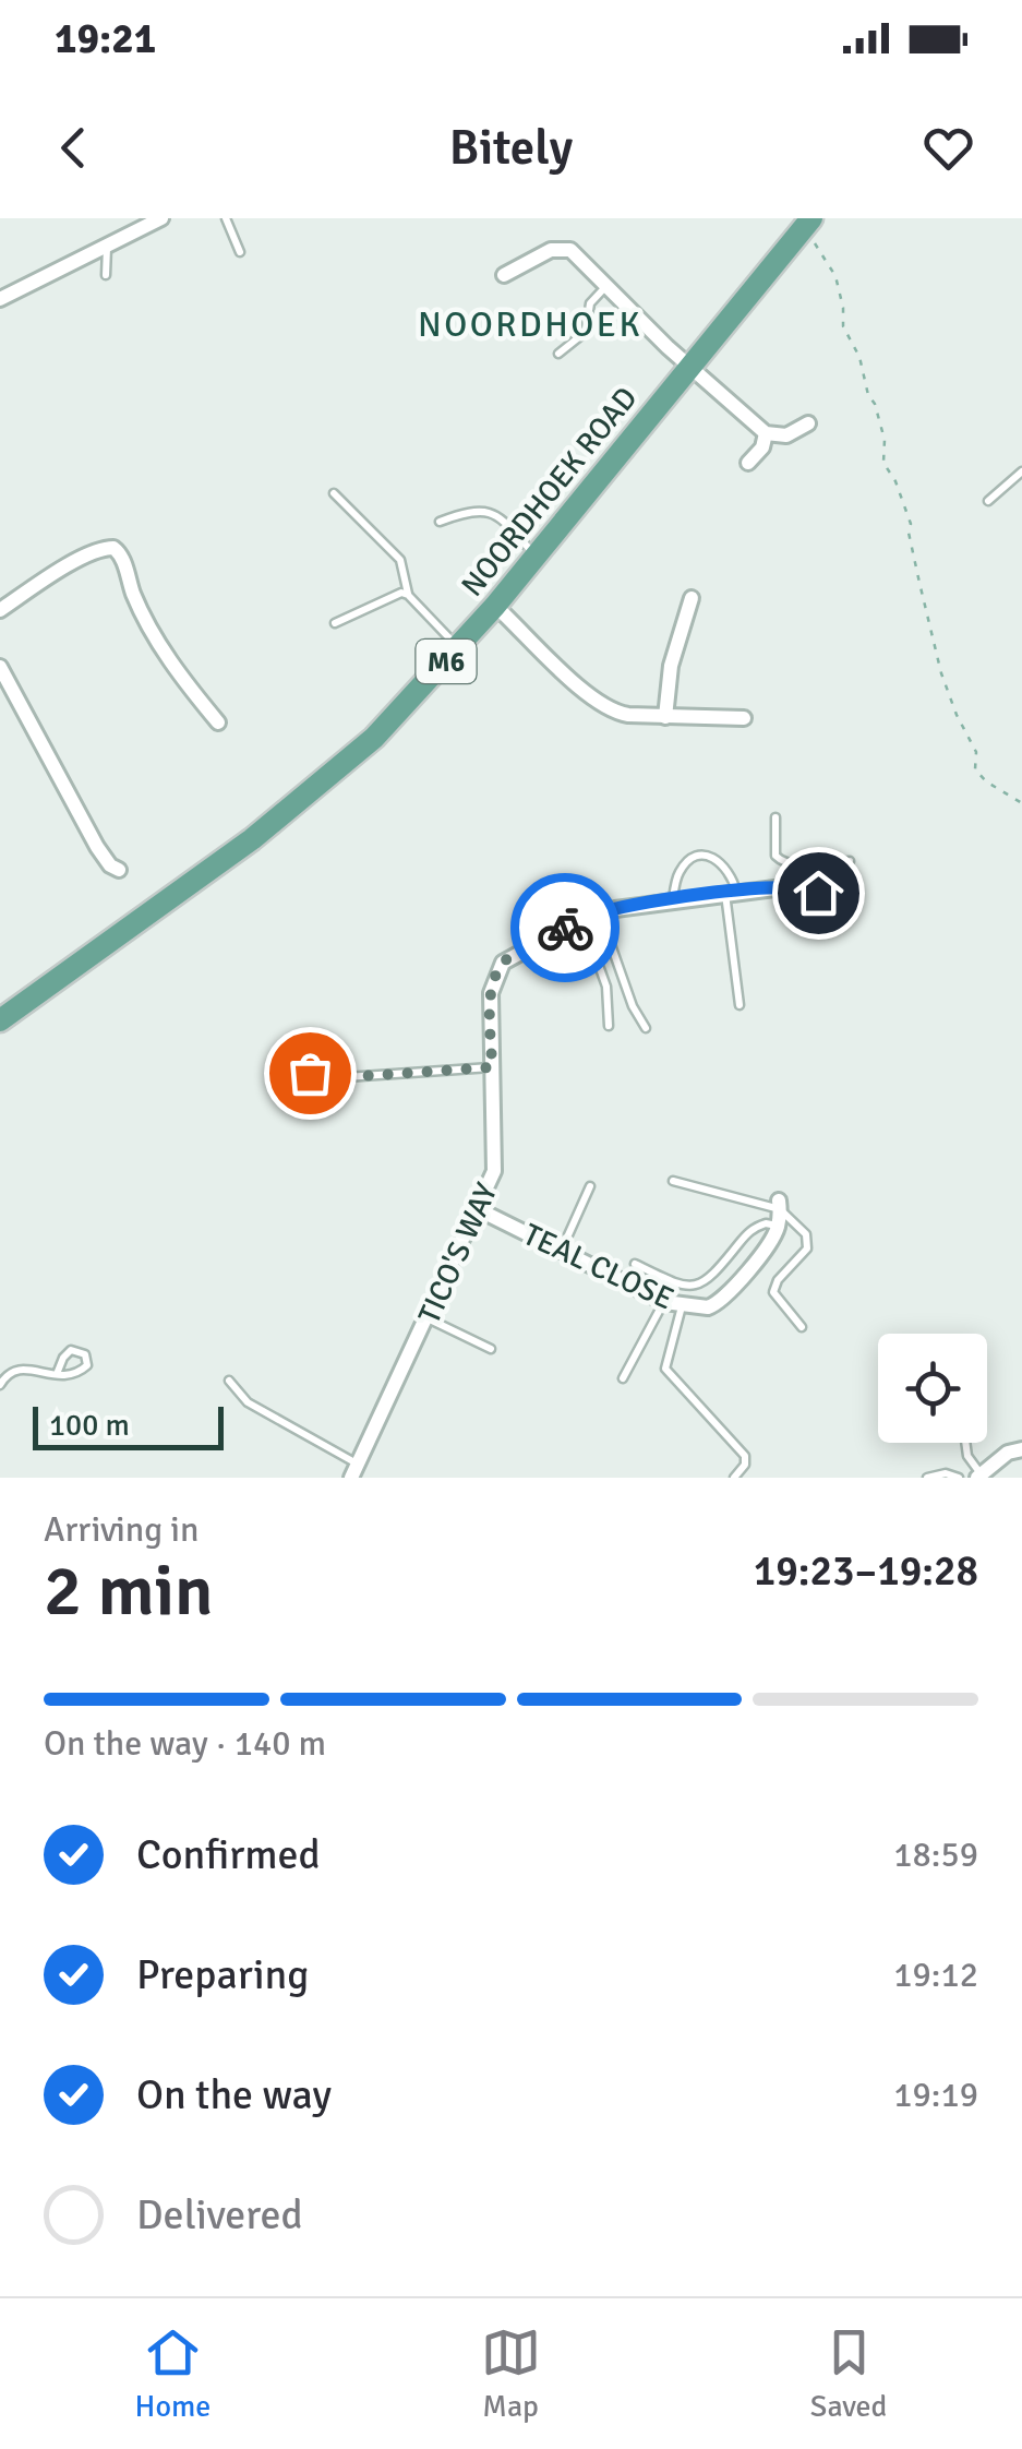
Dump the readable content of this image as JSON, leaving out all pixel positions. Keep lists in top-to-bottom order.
{
  "streets": {
    "main road": ["NOORDHOEK ROAD", "M6"],
    "street": ["TICO'S WAY", "TEAL CLOSE"]
  },
  "crossings": [
    ["TICO'S WAY", "TEAL CLOSE"]
  ],
  "districts": ["NOORDHOEK"],
  "scale_bar": "100 m",
  "page": {
    "status": "19:21",
    "header": "Bitely",
    "scale": "100 m",
    "heading": ["2 min", "Arriving in", "19:23–19:28"],
    "bar": "On the way · 140 m",
    "list": [
      ["Confirmed", "18:59"],
      ["Preparing", "19:12"],
      ["On the way", "19:19"],
      "Delivered"
    ],
    "tabs": ["Home", "Map", "Saved"]
  }
}
